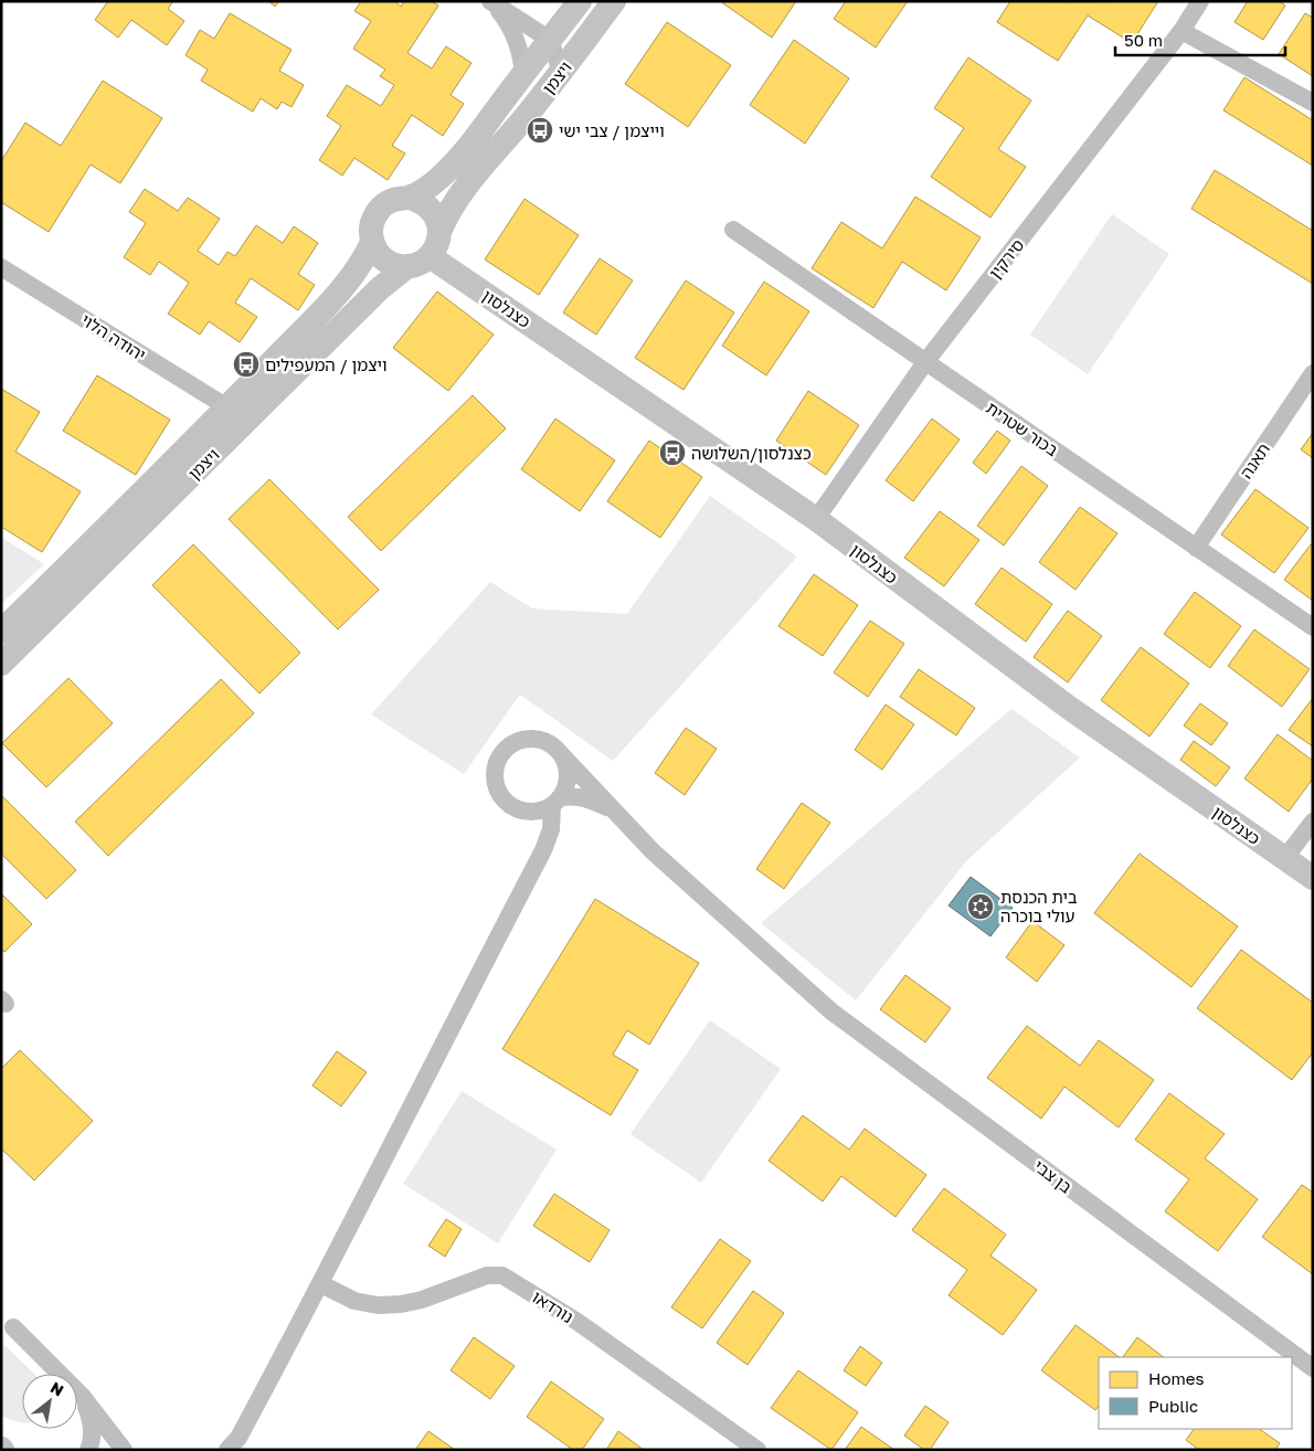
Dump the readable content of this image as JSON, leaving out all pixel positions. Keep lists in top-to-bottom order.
{
  "streets": {
    "street": [
      "ויצמן",
      "סירקין",
      "כצנלסון",
      "יהודה הלוי",
      "בכור שטרית",
      "תאנה",
      "בן צבי",
      "נורדאו"
    ]
  },
  "crossings": [
    ["ויצמן", "כצנלסון"],
    ["ויצמן", "יהודה הלוי"],
    ["סירקין", "כצנלסון"],
    ["סירקין", "בכור שטרית"],
    ["בכור שטרית", "תאנה"]
  ],
  "places": {
    "bus stop": ["וייצמן / צבי ישי", "ויצמן / המעפילים", "כצנלסון/השלושה"],
    "synagogue": ["בית הכנסת עולי בוכרה"]
  },
  "legend": ["Homes", "Public"],
  "scale_bar": "50 m",
  "north": "top right"
}
